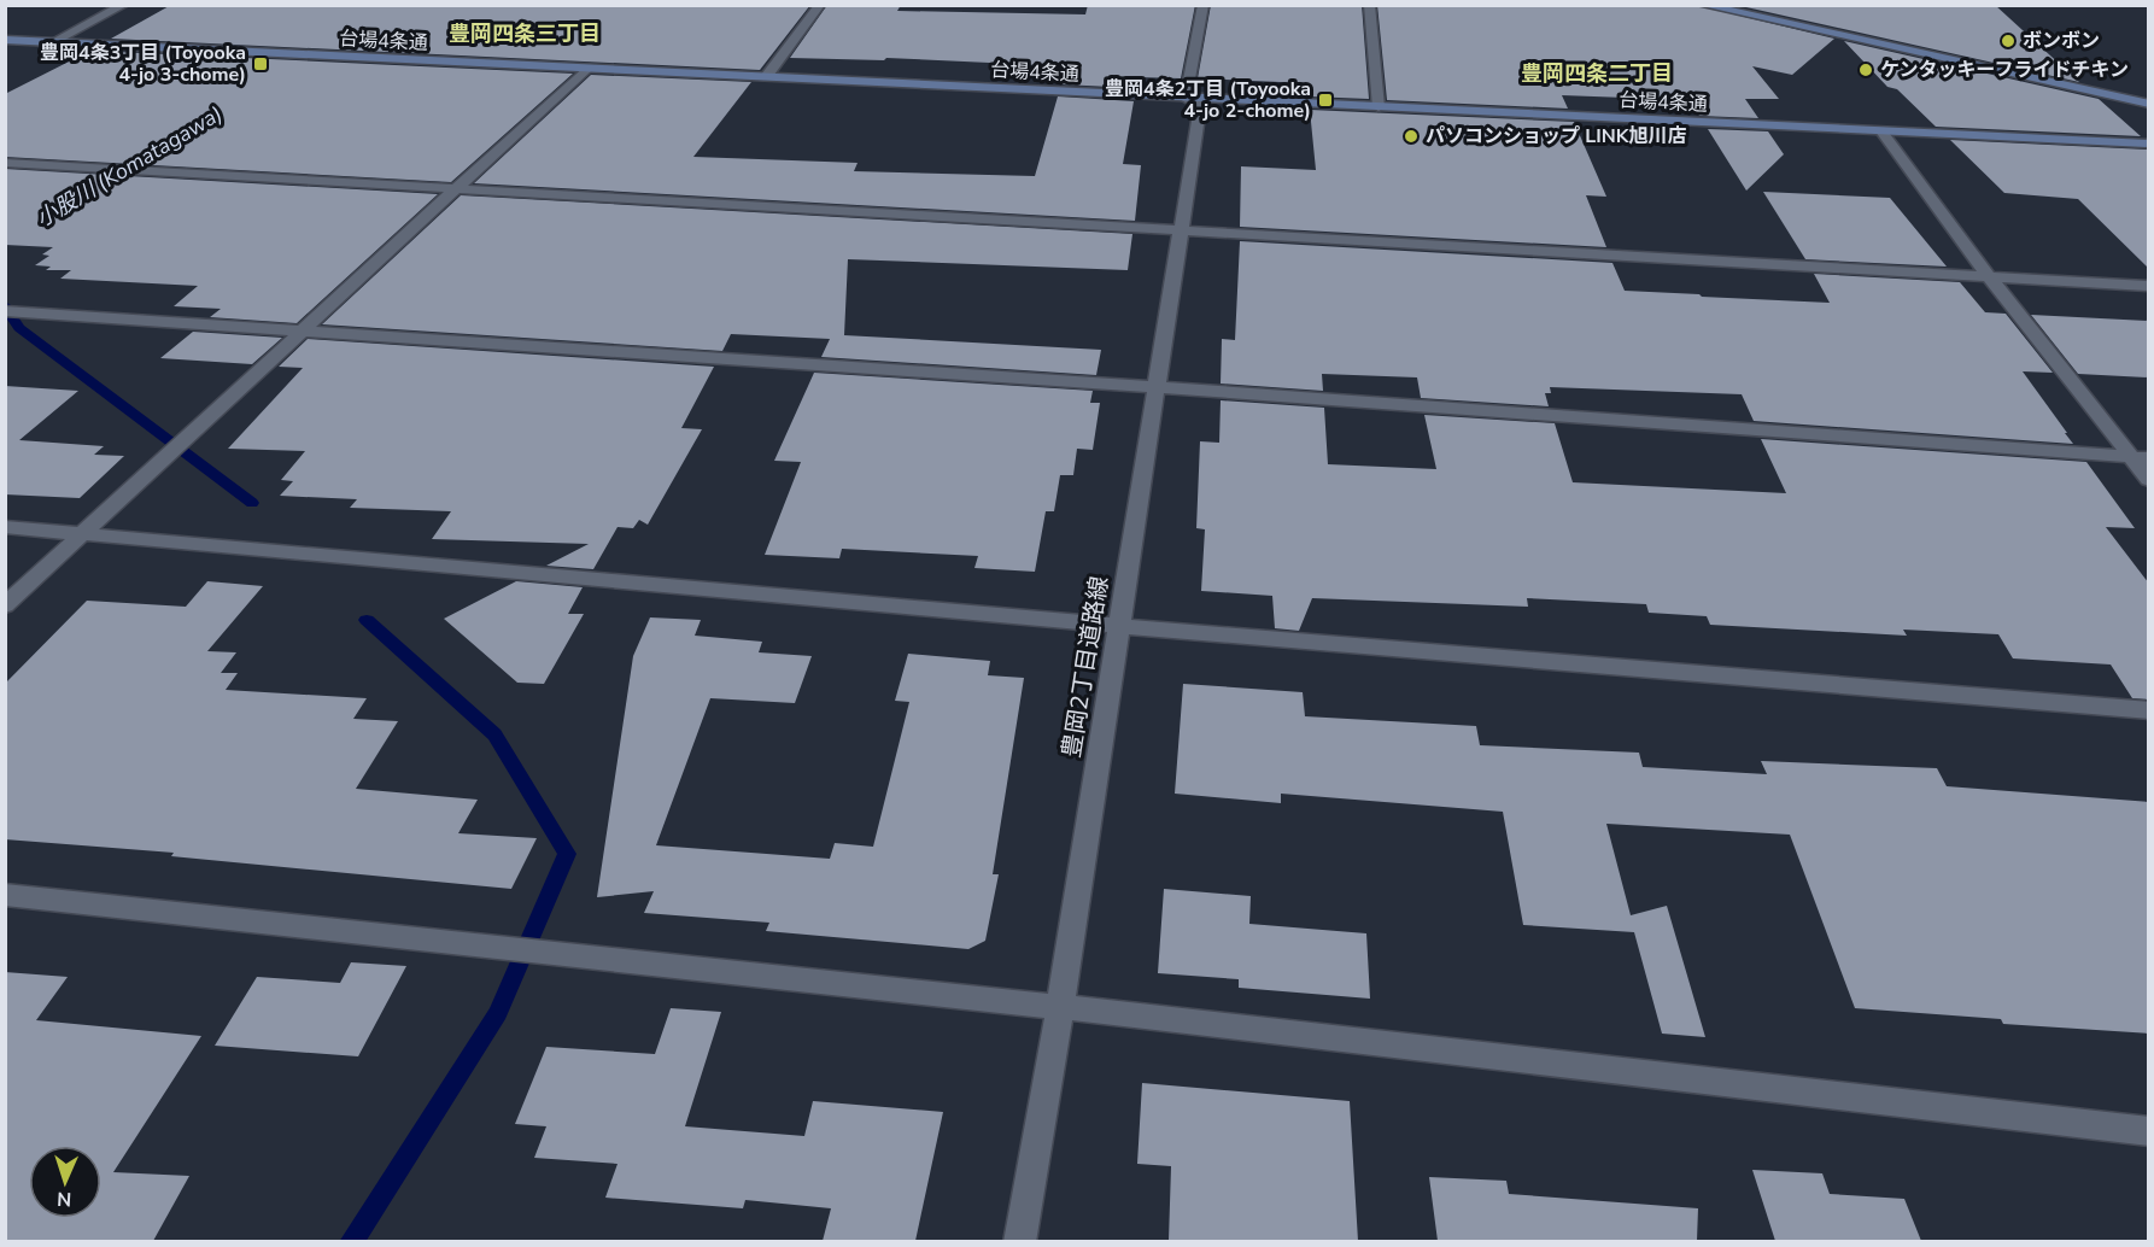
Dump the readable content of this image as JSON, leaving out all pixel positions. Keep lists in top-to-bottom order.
{
  "streets": {
    "street": ["台場4条通", "豊岡2丁目道路線"]
  },
  "crossings": [
    ["台場4条通", "豊岡2丁目道路線"]
  ],
  "districts": ["豊岡四条三丁目", "豊岡四条二丁目"],
  "water": ["小股川 (Komatagawa)"],
  "places": {
    "other": ["ボンボン", "ケンタッキーフライドチキン", "パソコンショップ LINK旭川店"],
    "transit": ["豊岡4条3丁目 (Toyooka 4-jo 3-chome)", "豊岡4条2丁目 (Toyooka 4-jo 2-chome)"]
  },
  "north": "bottom"
}
